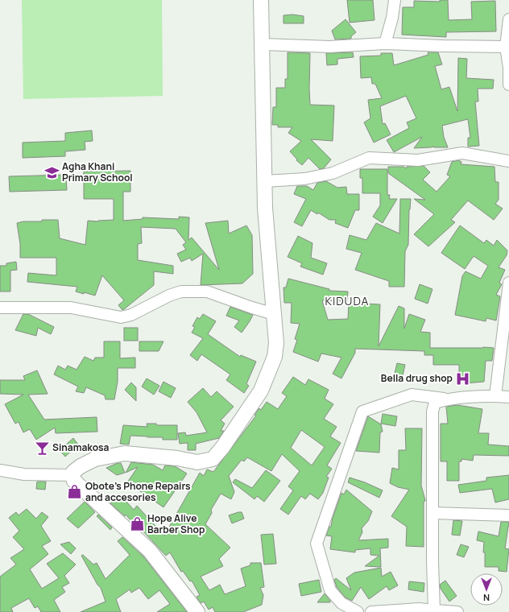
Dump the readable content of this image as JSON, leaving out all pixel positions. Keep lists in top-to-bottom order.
{
  "districts": ["KIDUDA"],
  "places": {
    "school or university": ["Agha Khani Primary School"],
    "hospital": ["Bella drug shop"],
    "bar": ["Sinamakosa"],
    "shop": ["Obote's Phone Repairs and accesories", "Hope Alive Barber Shop"]
  },
  "north": "bottom"
}
